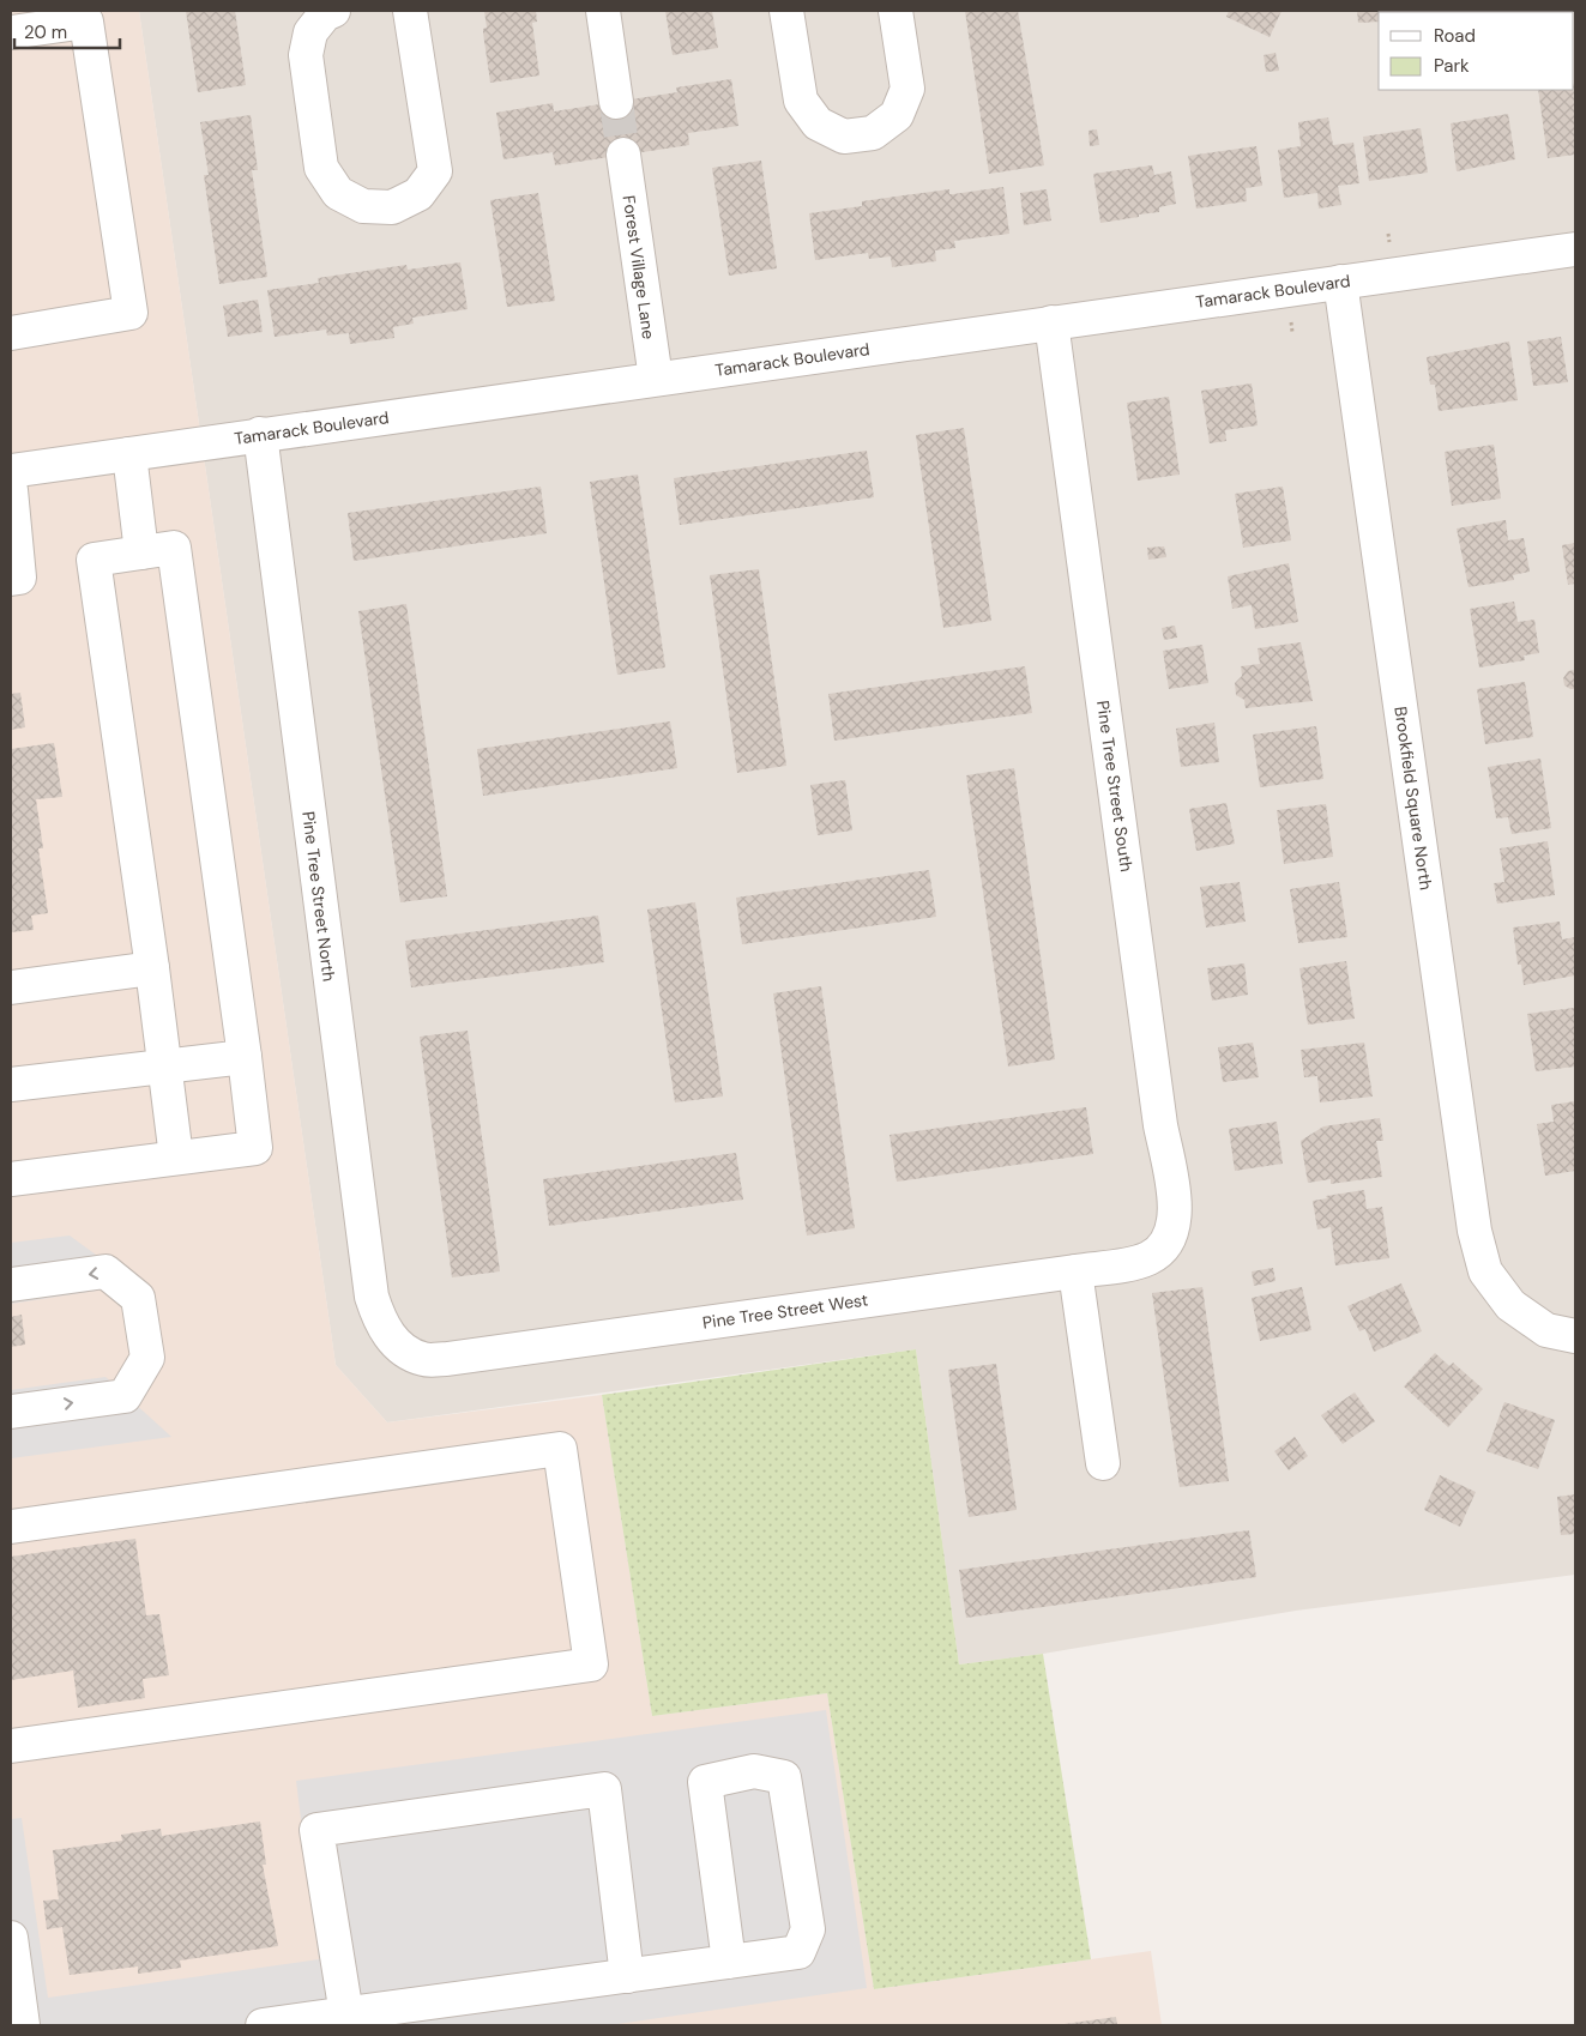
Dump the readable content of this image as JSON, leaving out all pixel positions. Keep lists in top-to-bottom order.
{
  "streets": {
    "street": [
      "Forest Village Lane",
      "Tamarack Boulevard",
      "Pine Tree Street South",
      "Brookfield Square North",
      "Pine Tree Street North",
      "Pine Tree Street West"
    ]
  },
  "crossings": [
    ["Forest Village Lane", "Tamarack Boulevard"],
    ["Tamarack Boulevard", "Pine Tree Street South"],
    ["Tamarack Boulevard", "Brookfield Square North"],
    ["Tamarack Boulevard", "Pine Tree Street North"],
    ["Pine Tree Street South", "Pine Tree Street West"],
    ["Pine Tree Street North", "Pine Tree Street West"]
  ],
  "legend": ["Road", "Park"],
  "scale_bar": "20 m"
}
